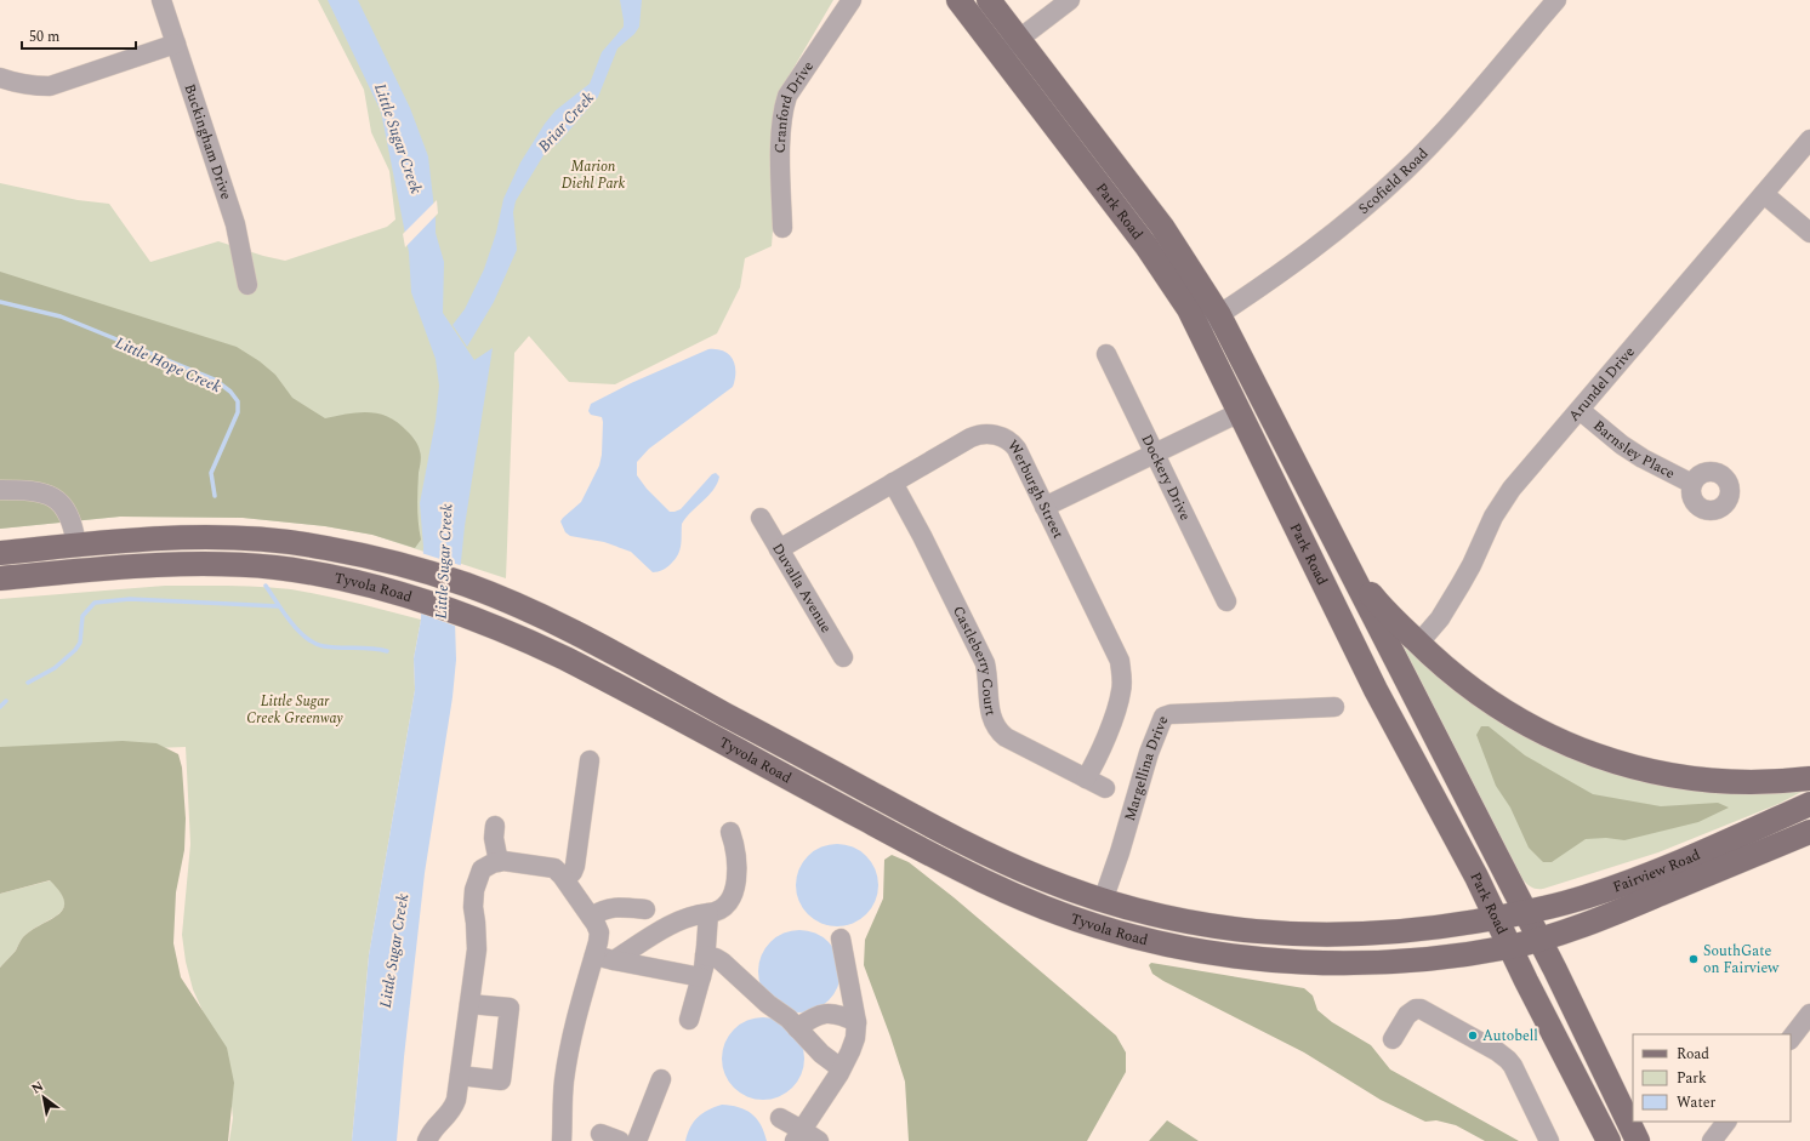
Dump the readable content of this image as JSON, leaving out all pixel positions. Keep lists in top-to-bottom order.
{
  "streets": {
    "main road": ["Park Road", "Tyvola Road", "Fairview Road"],
    "street": [
      "Cranford Drive",
      "Buckingham Drive",
      "Scofield Road",
      "Arundel Drive",
      "Barnsley Place",
      "Dockery Drive",
      "Werburgh Street",
      "Duvalla Avenue",
      "Castleberry Court",
      "Margellina Drive"
    ]
  },
  "crossings": [
    ["Scofield Road", "Park Road"],
    ["Park Road", "Tyvola Road"],
    ["Park Road", "Fairview Road"],
    ["Arundel Drive", "Barnsley Place"],
    ["Werburgh Street", "Duvalla Avenue"],
    ["Werburgh Street", "Castleberry Court"],
    ["Tyvola Road", "Margellina Drive"],
    ["Tyvola Road", "Fairview Road"]
  ],
  "water": ["Briar Creek", "Little Sugar Creek", "Little Hope Creek"],
  "parks": ["Marion Diehl Park", "Little Sugar Creek Greenway"],
  "places": ["SouthGate on Fairview", "Autobell"],
  "legend": ["Road", "Park", "Water"],
  "scale_bar": "50 m",
  "north": "top left"
}
